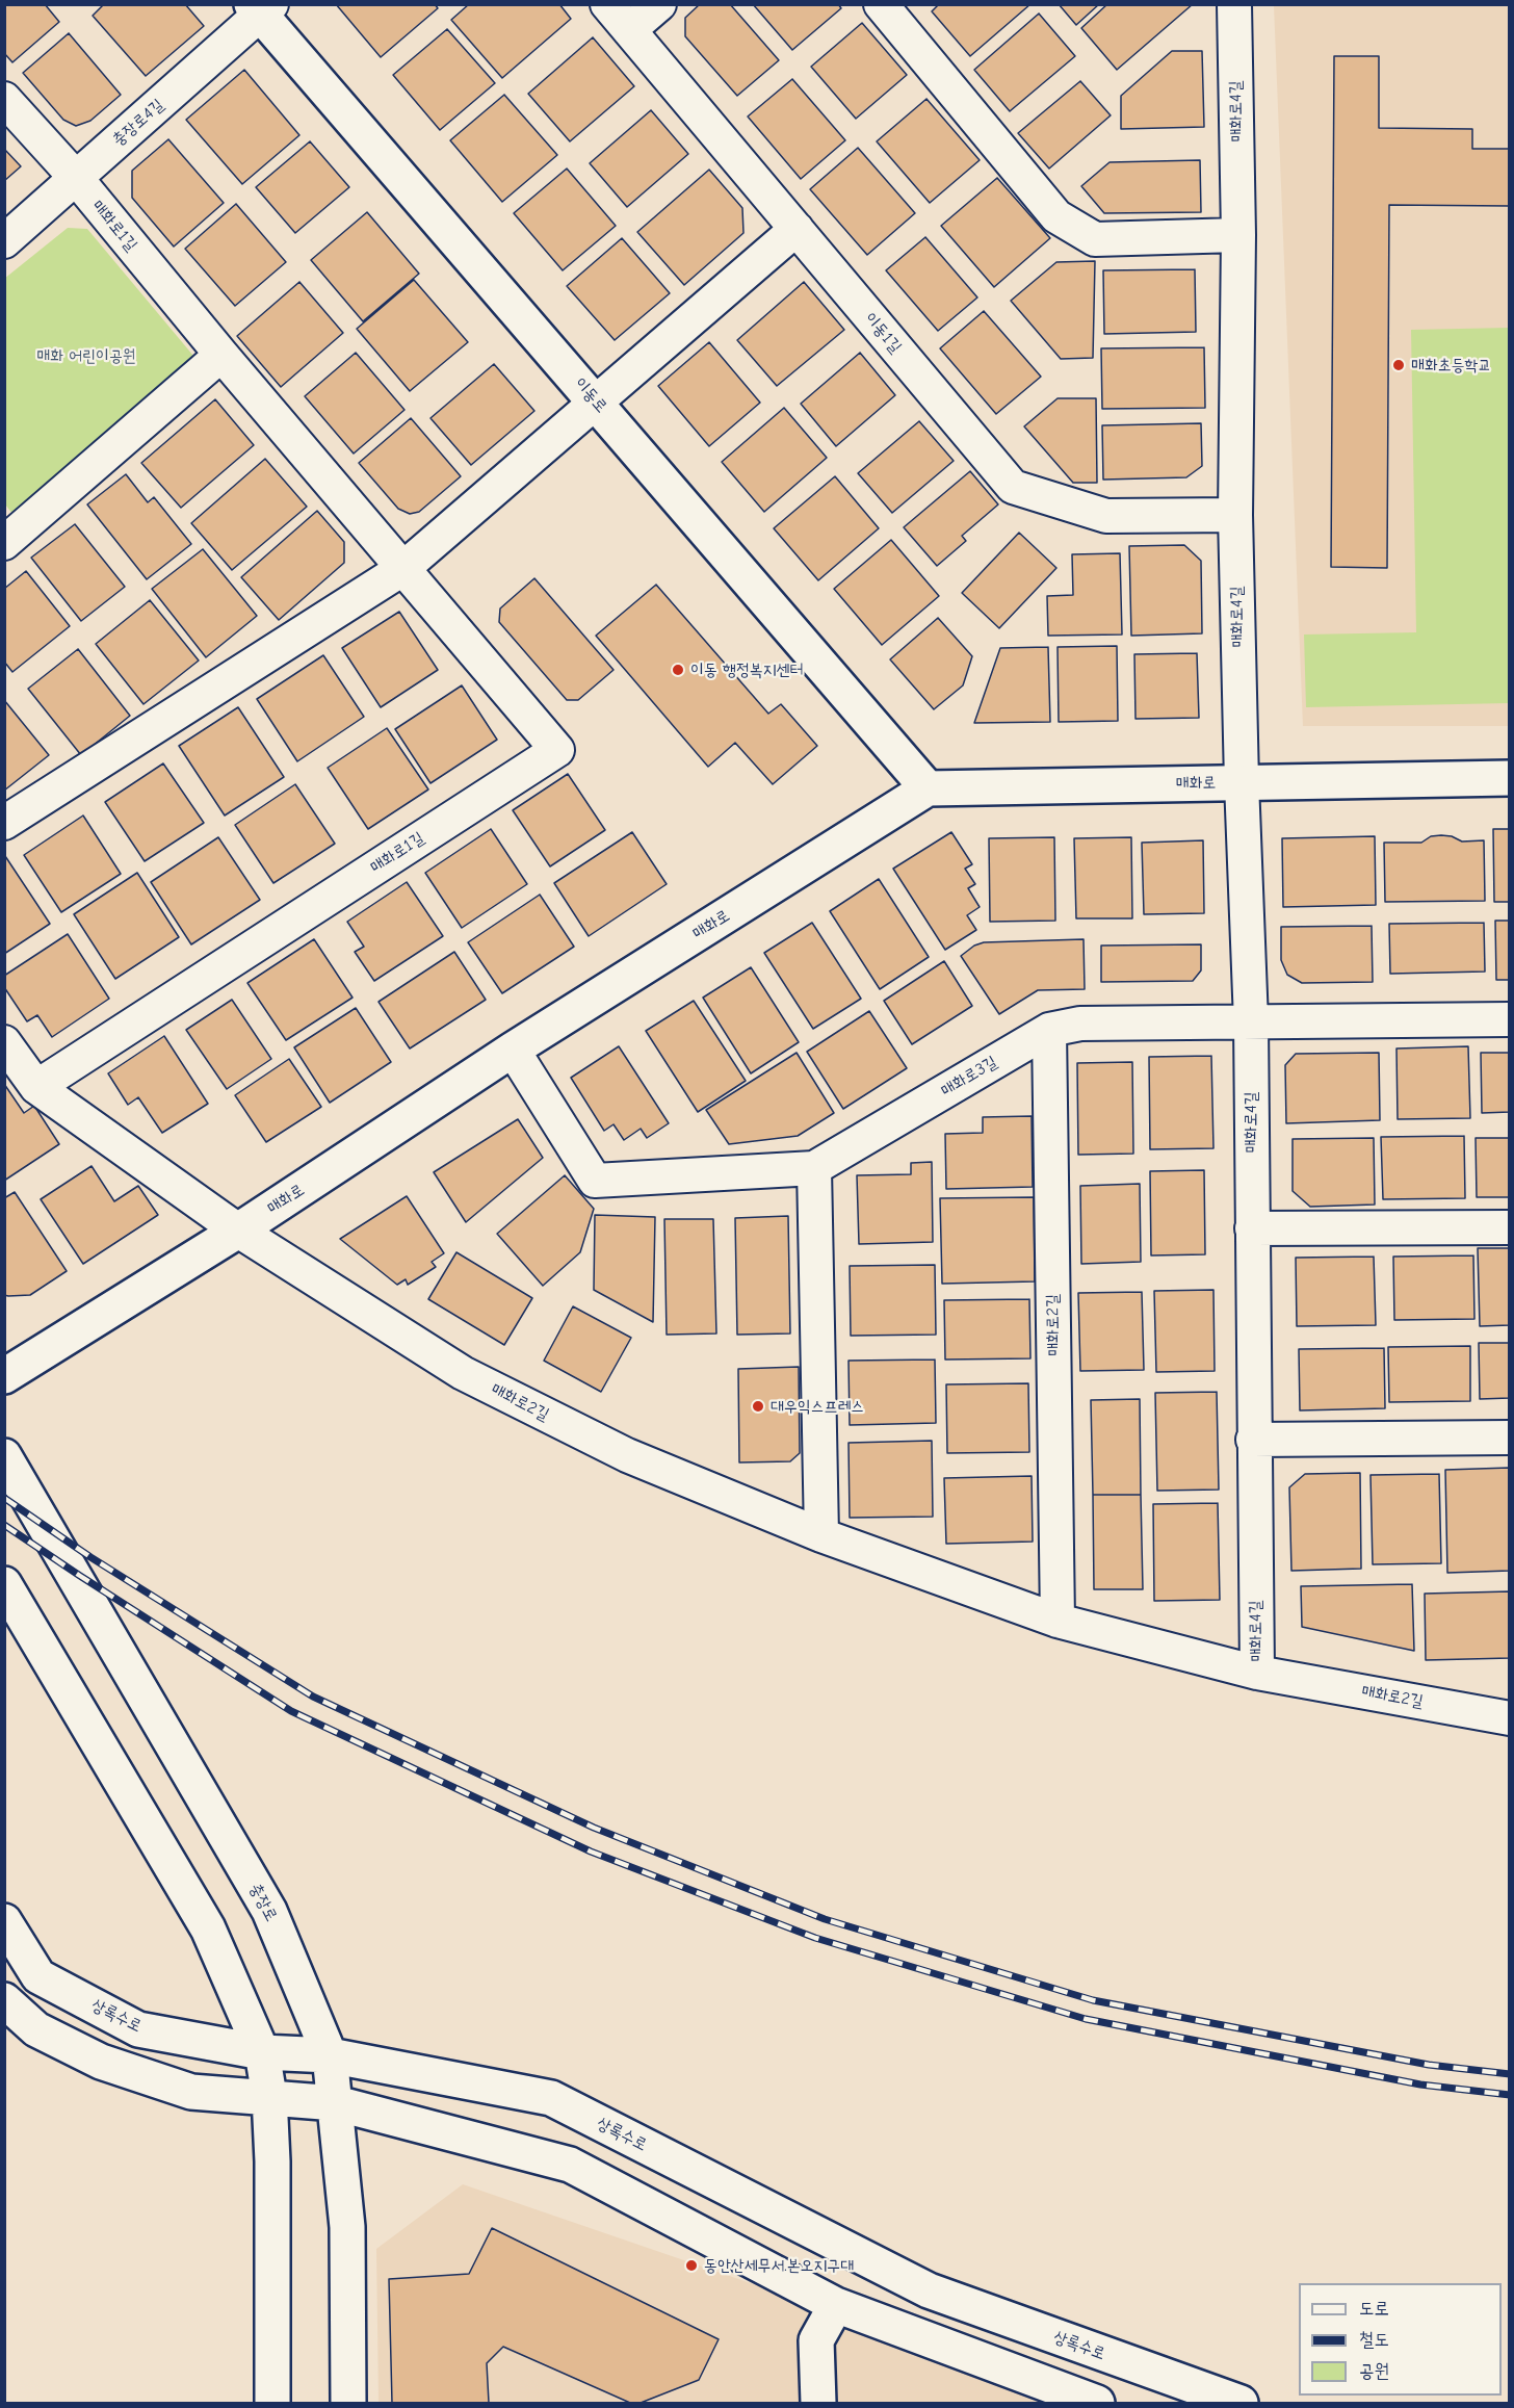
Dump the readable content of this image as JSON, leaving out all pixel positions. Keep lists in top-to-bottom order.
{
  "streets": {
    "street": [
      "매화로4길",
      "충장로4길",
      "매화로1길",
      "이동1길",
      "이동로",
      "매화로",
      "매화로3길",
      "매화로2길",
      "충장로",
      "상록수로"
    ]
  },
  "crossings": [
    ["매화로4길", "이동1길"],
    ["매화로4길", "매화로"],
    ["매화로4길", "매화로3길"],
    ["매화로4길", "매화로2길"],
    ["충장로4길", "매화로1길"],
    ["충장로4길", "이동로"],
    ["이동로", "매화로"],
    ["매화로", "매화로3길"],
    ["매화로", "매화로2길"],
    ["매화로3길", "매화로2길"],
    ["충장로", "상록수로"]
  ],
  "parks": ["매화 어린이공원"],
  "places": [
    "매화초등학교",
    "이동 행정복지센터",
    "대우익스프레스",
    "동안산세무서.본오지구대"
  ],
  "legend": ["도로", "철도", "공원"]
}
